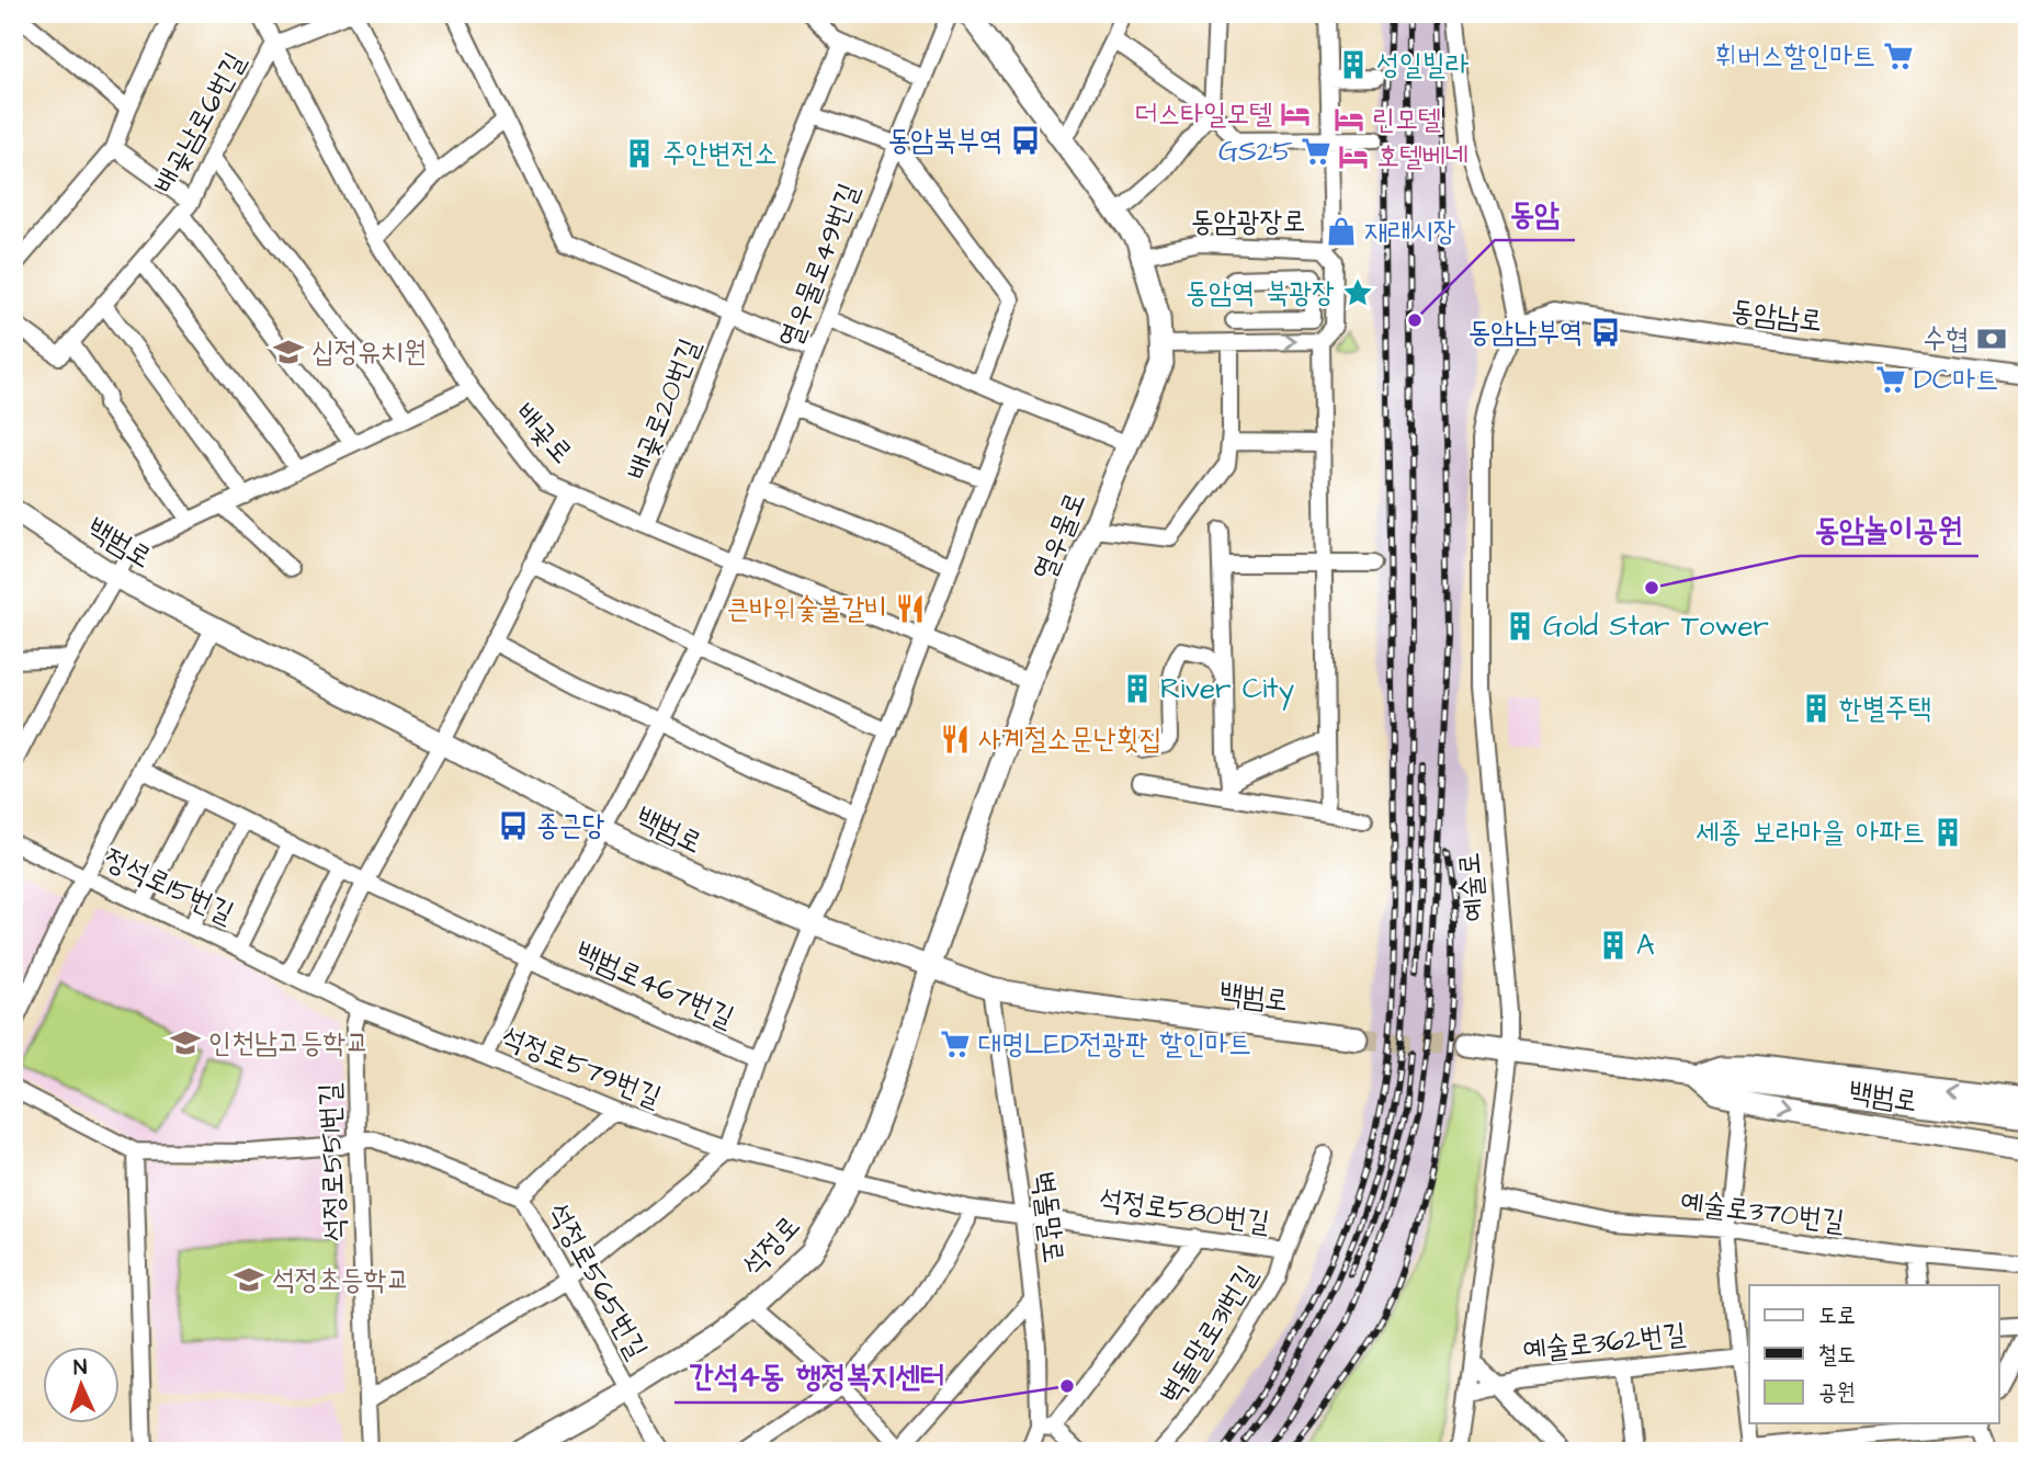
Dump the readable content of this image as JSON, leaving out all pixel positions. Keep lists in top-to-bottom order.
{
  "streets": {
    "main road": ["열우물로", "백범로", "석정로"],
    "street": [
      "배곶남로6번길",
      "동암광장로",
      "열우물로49번길",
      "동암남로",
      "배곶로20번길",
      "배곶로",
      "정석로15번길",
      "예술로",
      "백범로467번길",
      "석정로579번길",
      "석정로551번길",
      "석정로580번길",
      "예술로370번길",
      "벽돌말로",
      "석정로565번길",
      "벽돌말로31번길",
      "예술로362번길"
    ]
  },
  "crossings": [
    ["배곶남로6번길", "배곶로"],
    ["동암광장로", "열우물로"],
    ["열우물로49번길", "배곶로"],
    ["열우물로49번길", "백범로"],
    ["열우물로49번길", "백범로467번길"],
    ["열우물로49번길", "석정로579번길"],
    ["동암남로", "예술로"],
    ["배곶로20번길", "배곶로"],
    ["배곶로", "열우물로"],
    ["배곶로", "백범로467번길"],
    ["열우물로", "백범로"],
    ["열우물로", "석정로"],
    ["백범로", "예술로"],
    ["백범로", "백범로467번길"],
    ["백범로", "벽돌말로"],
    ["백범로", "석정로"],
    ["정석로15번길", "석정로579번길"],
    ["예술로", "예술로370번길"],
    ["예술로", "예술로362번길"],
    ["백범로467번길", "석정로579번길"],
    ["석정로579번길", "석정로551번길"],
    ["석정로579번길", "석정로580번길"],
    ["석정로579번길", "석정로"],
    ["석정로579번길", "석정로565번길"],
    ["석정로551번길", "석정로565번길"],
    ["석정로580번길", "벽돌말로"],
    ["석정로580번길", "석정로"],
    ["석정로580번길", "벽돌말로31번길"],
    ["석정로", "석정로565번길"]
  ],
  "places": {
    "supermarket": [
      "휘버스할인마트",
      "GS25",
      "DC마트",
      "대명LED전광판 할인마트"
    ],
    "building": [
      "성일빌라",
      "주안변전소",
      "Gold Star Tower",
      "River City",
      "한별주택",
      "세종 보라마을 아파트",
      "A"
    ],
    "hotel": ["더스타일모텔", "린모텔", "호텔베네"],
    "bus stop": ["동암북부역", "동암남부역", "종근당"],
    "shop": ["재래시장"],
    "place": ["동암역 북광장"],
    "other": ["동암", "동암놀이공원", "간석4동 행정복지센터"],
    "bank": ["수협"],
    "school or university": ["십정유치원", "인천남고등학교", "석정초등학교"],
    "restaurant": ["큰바위숯불갈비", "사계절소문난횟집"]
  },
  "legend": ["도로", "철도", "공원"],
  "north": "top"
}
